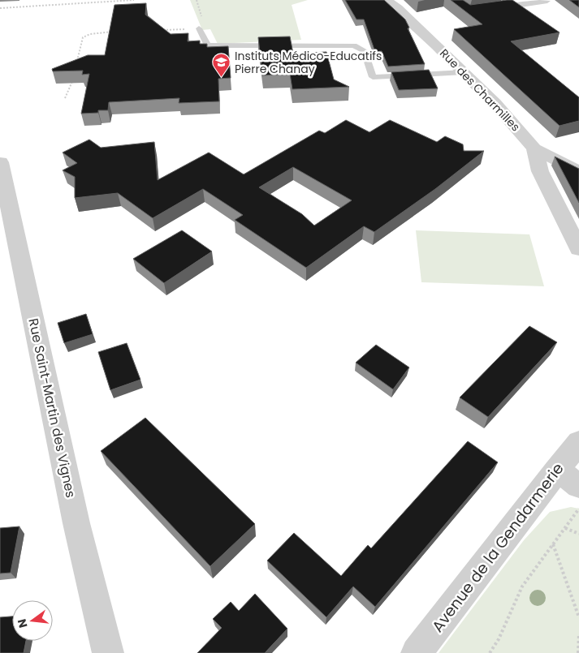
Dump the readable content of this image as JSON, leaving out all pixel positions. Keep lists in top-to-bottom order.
{
  "streets": {
    "street": ["Rue des Charmilles", "Rue Saint-Martin des Vignes", "Avenue de la Gendarmerie"]
  },
  "places": {
    "school or university": ["Instituts Médico-Educatifs Pierre Chanay"]
  },
  "north": "left"
}
